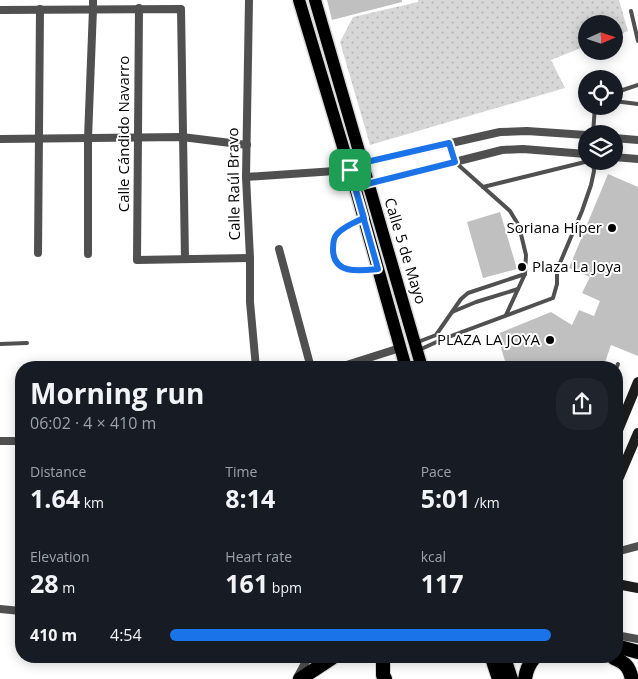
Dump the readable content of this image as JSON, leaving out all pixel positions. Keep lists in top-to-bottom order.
{
  "streets": {
    "main road": ["Calle 5 de Mayo"],
    "street": ["Calle Cándido Navarro", "Calle Raúl Bravo"]
  },
  "places": ["Soriana Híper", "Plaza La Joya", "PLAZA LA JOYA"],
  "north": "right",
  "page": {
    "heading": ["Morning run", "06:02 · 4 × 410 m"],
    "stats": [
      ["Distance", "1.64 km"],
      ["Time", "8:14"],
      ["Pace", "5:01 /km"],
      ["Elevation", "28 m"],
      ["Heart rate", "161 bpm"],
      ["kcal", "117"]
    ],
    "list": [
      {
        "name": "410 m",
        "note": "4:54"
      }
    ]
  }
}
